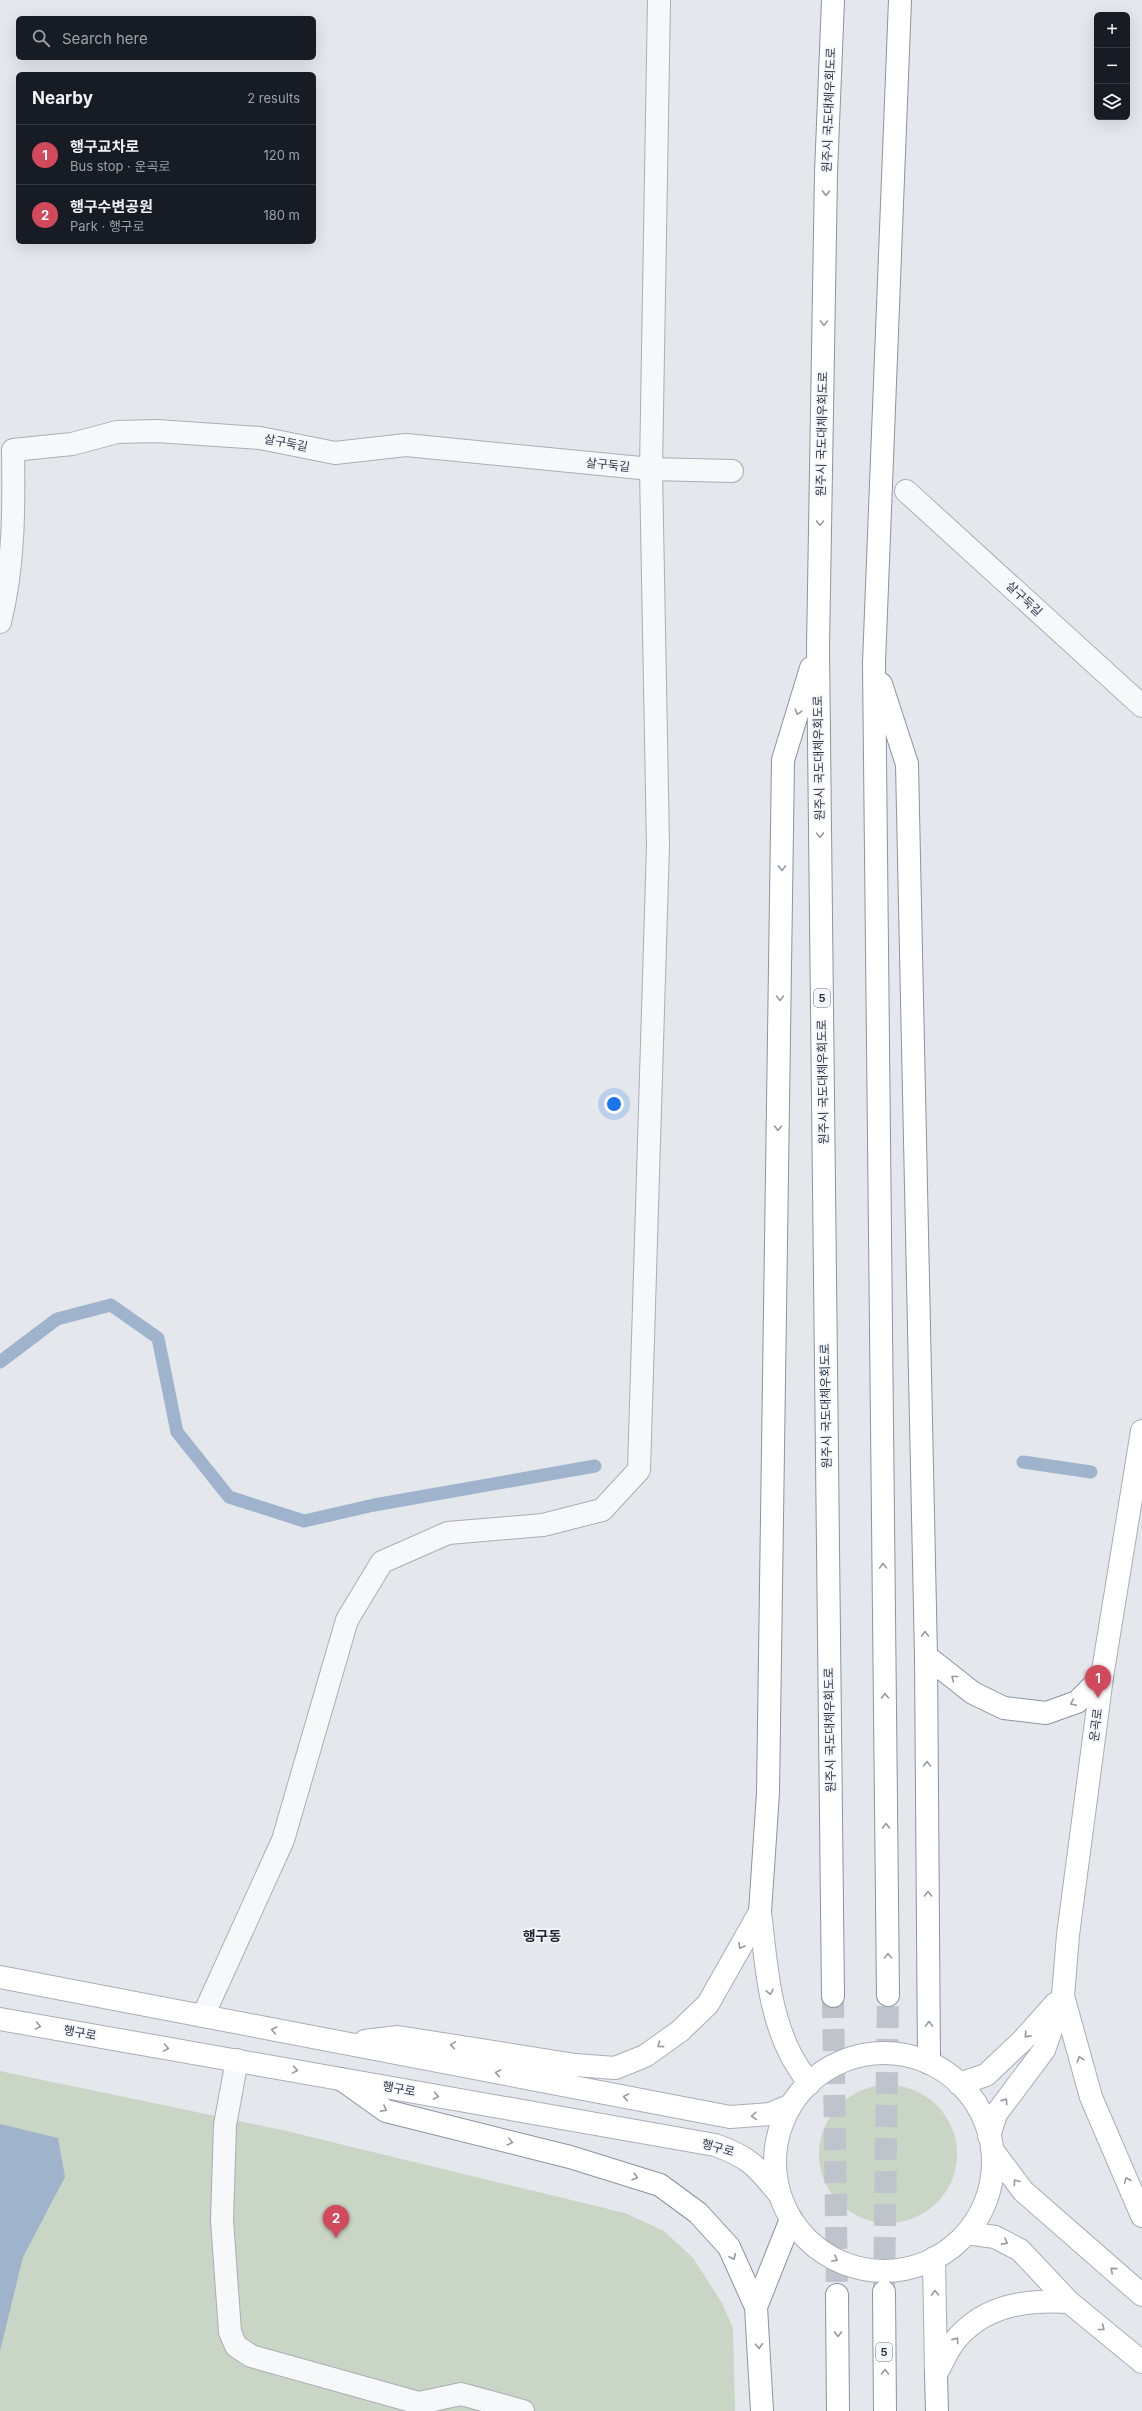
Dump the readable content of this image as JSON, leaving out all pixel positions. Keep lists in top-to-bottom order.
{
  "streets": {
    "main road": [
      "원주시 국도대체우회도로",
      "5",
      "운곡로",
      "행구로"
    ],
    "street": ["살구둑길"]
  },
  "districts": ["행구동"],
  "page": {
    "map_buttons": ["+", "−"],
    "search": "Search here",
    "heading": ["Nearby", "2 results"],
    "list": [
      {
        "mark": "1",
        "name": "행구교차로",
        "note": "Bus stop · 운곡로",
        "value": "120 m"
      },
      {
        "mark": "2",
        "name": "행구수변공원",
        "note": "Park · 행구로",
        "value": "180 m"
      }
    ],
    "pins": ["1", "2"]
  }
}
